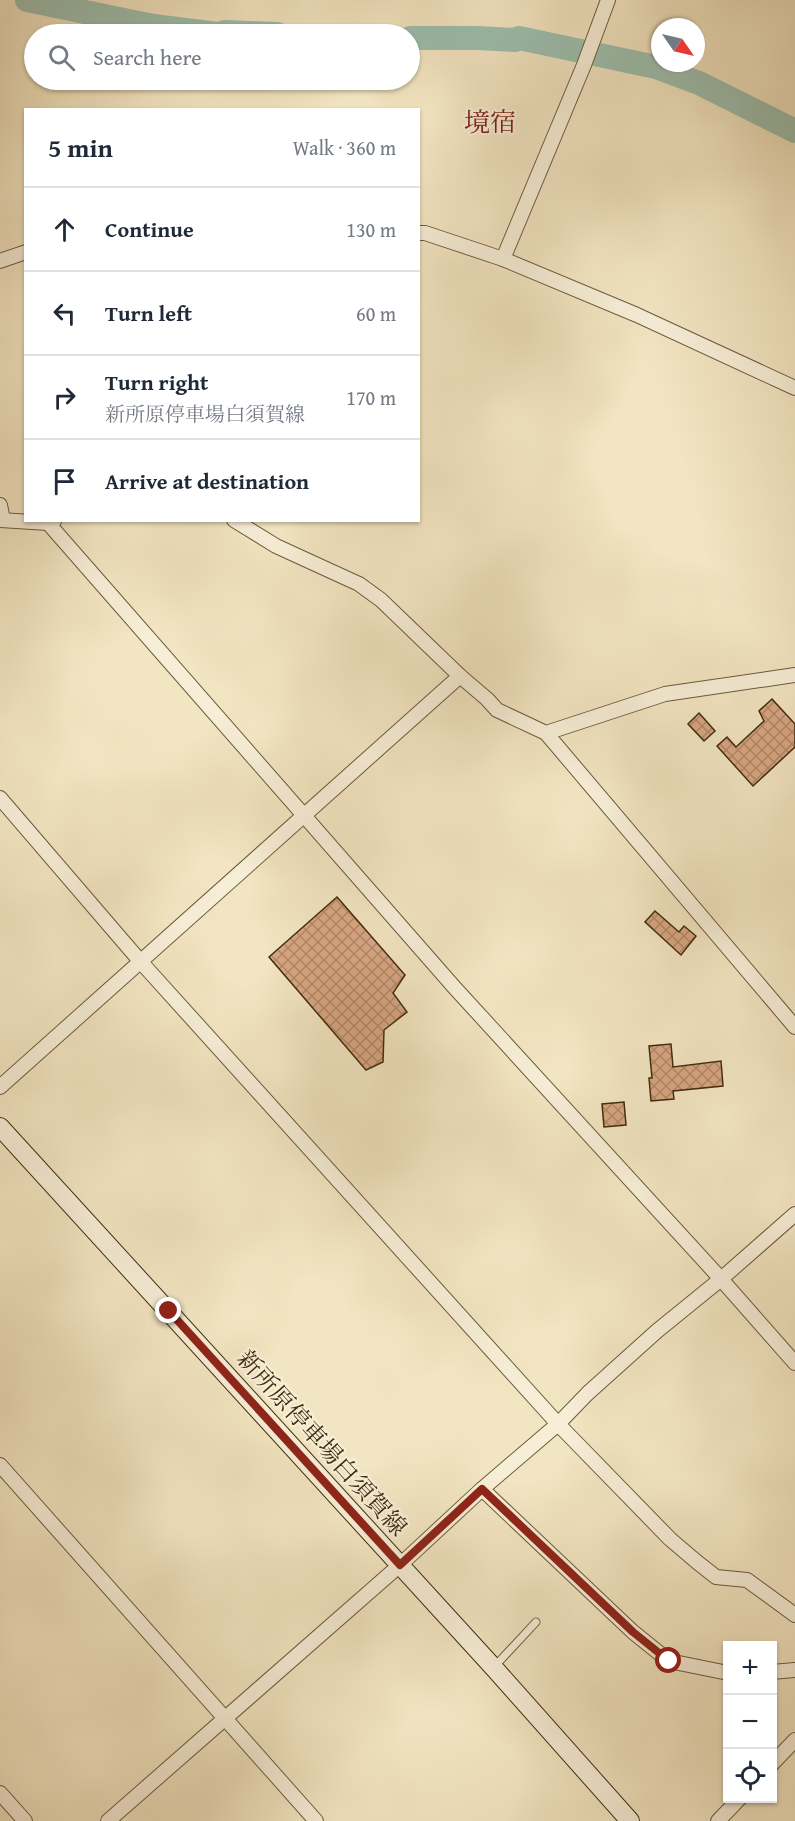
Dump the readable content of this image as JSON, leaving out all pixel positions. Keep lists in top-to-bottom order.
{
  "streets": {
    "main road": ["新所原停車場白須賀線"]
  },
  "districts": ["境宿"],
  "north": "bottom right",
  "page": {
    "search": "Search here",
    "heading": ["5 min", "Walk · 360 m"],
    "list": [
      ["Continue", "130 m"],
      ["Turn left", "60 m"],
      ["Turn right", "新所原停車場白須賀線", "170 m"],
      "Arrive at destination"
    ],
    "map_buttons": ["+", "−"]
  }
}
